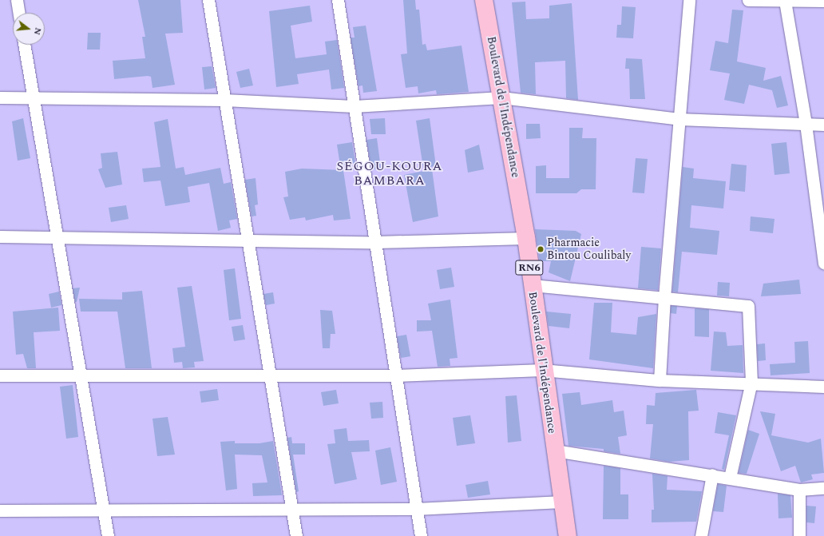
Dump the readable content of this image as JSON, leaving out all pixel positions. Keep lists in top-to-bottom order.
{
  "streets": {
    "highway": ["Boulevard de l'Indépendance", "RN6"]
  },
  "districts": ["SÉGOU-KOURA BAMBARA"],
  "places": ["Pharmacie Bintou Coulibaly"],
  "north": "right"
}
